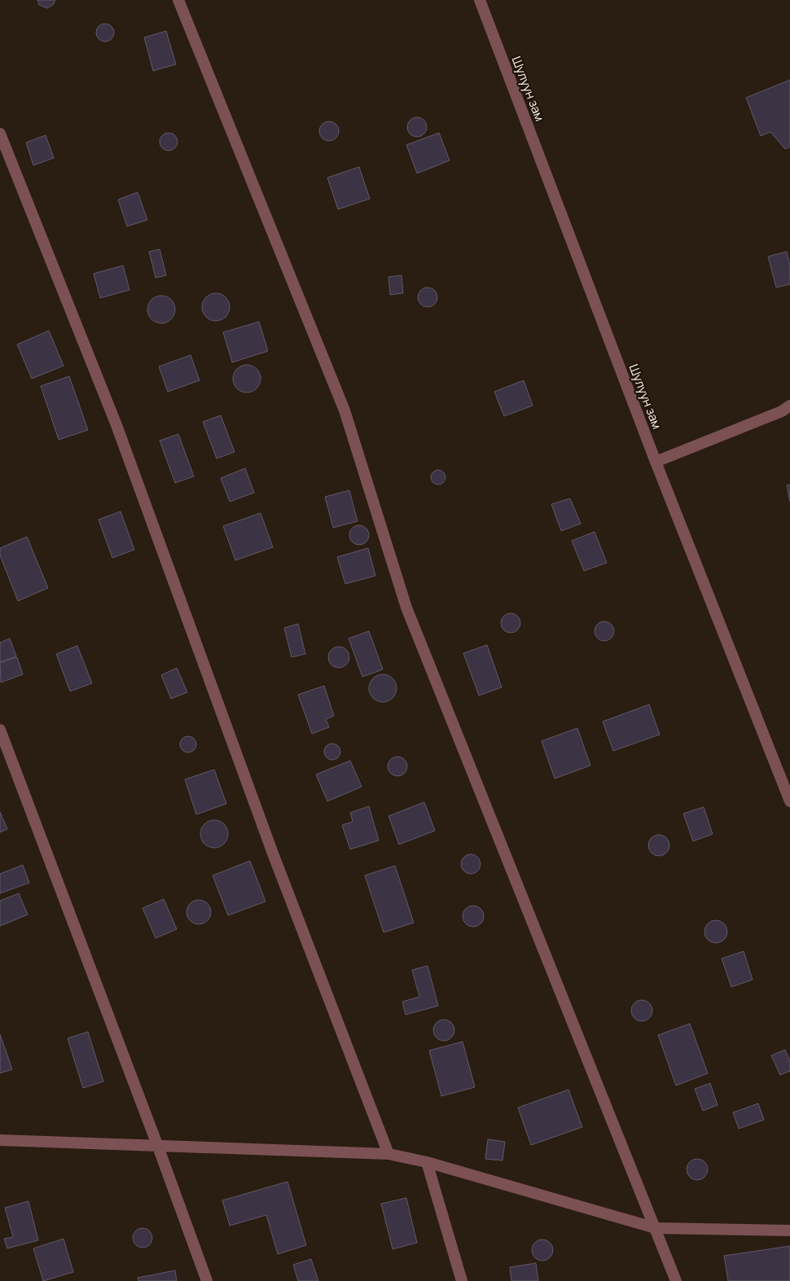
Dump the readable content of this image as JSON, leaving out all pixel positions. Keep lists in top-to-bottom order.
{
  "streets": {
    "street": ["Шулуун зам"]
  }
}
